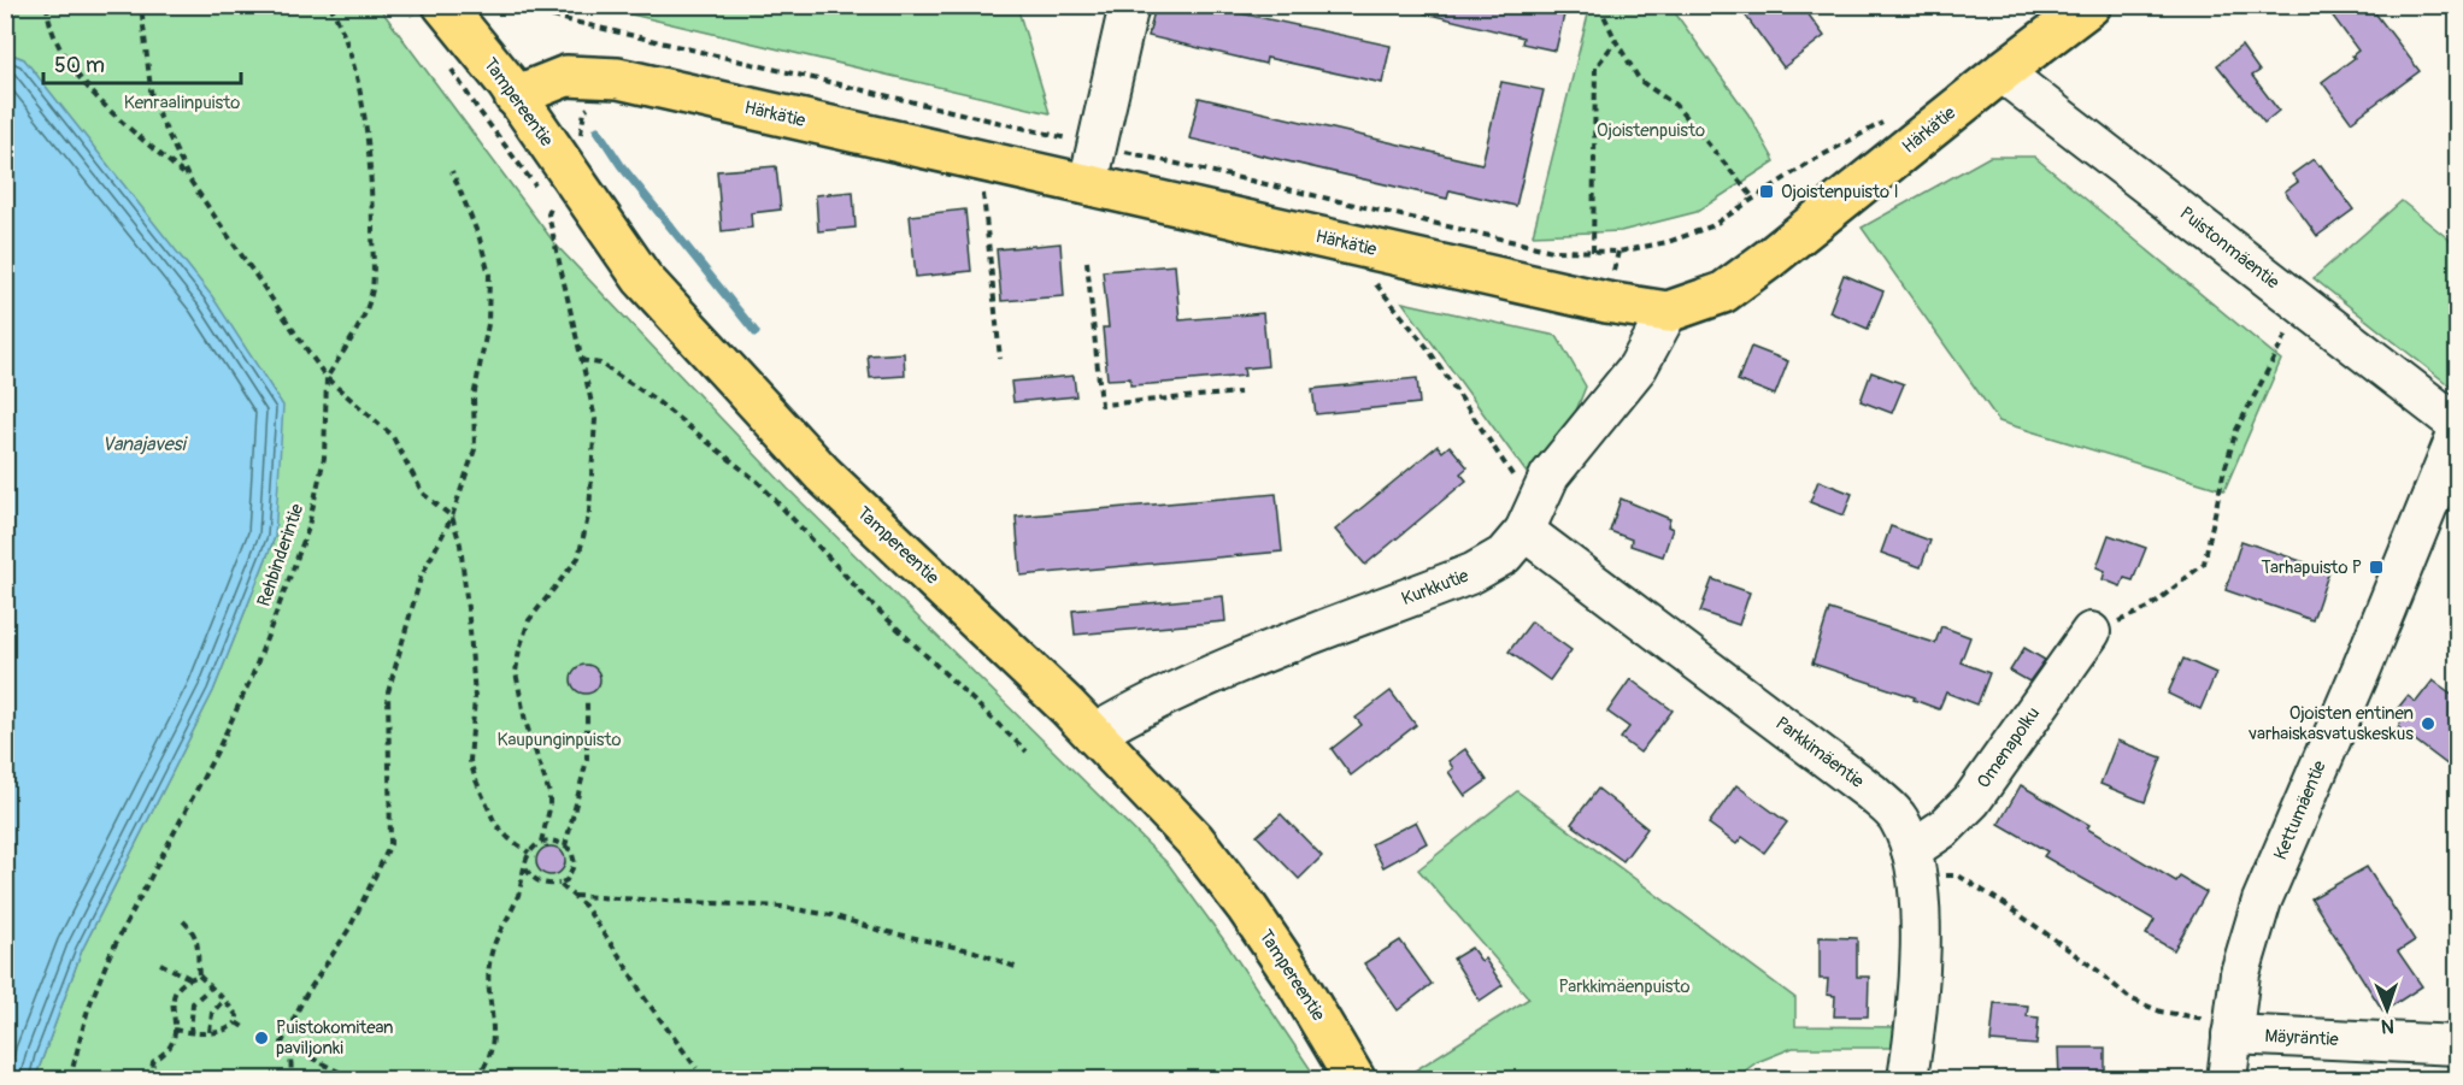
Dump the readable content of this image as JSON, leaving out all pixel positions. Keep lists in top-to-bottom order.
{
  "streets": {
    "main road": ["Tampereentie", "Härkätie"],
    "street": [
      "Puistonmäentie",
      "Kurkkutie",
      "Omenapolku",
      "Parkkimäentie",
      "Kettumäentie",
      "Mäyräntie"
    ],
    "path": ["Rehbinderintie"]
  },
  "crossings": [
    ["Tampereentie", "Härkätie"],
    ["Tampereentie", "Kurkkutie"],
    ["Härkätie", "Puistonmäentie"],
    ["Härkätie", "Kurkkutie"],
    ["Kurkkutie", "Parkkimäentie"],
    ["Omenapolku", "Parkkimäentie"],
    ["Kettumäentie", "Mäyräntie"]
  ],
  "water": ["Vanajavesi"],
  "parks": [
    "Kenraalinpuisto",
    "Ojoistenpuisto",
    "Kaupunginpuisto",
    "Parkkimäenpuisto"
  ],
  "places": {
    "transit": ["Ojoistenpuisto I", "Tarhapuisto P"],
    "other": ["Ojoisten entinen varhaiskasvatuskeskus", "Puistokomitean paviljonki"]
  },
  "scale_bar": "50 m",
  "north": "bottom"
}
